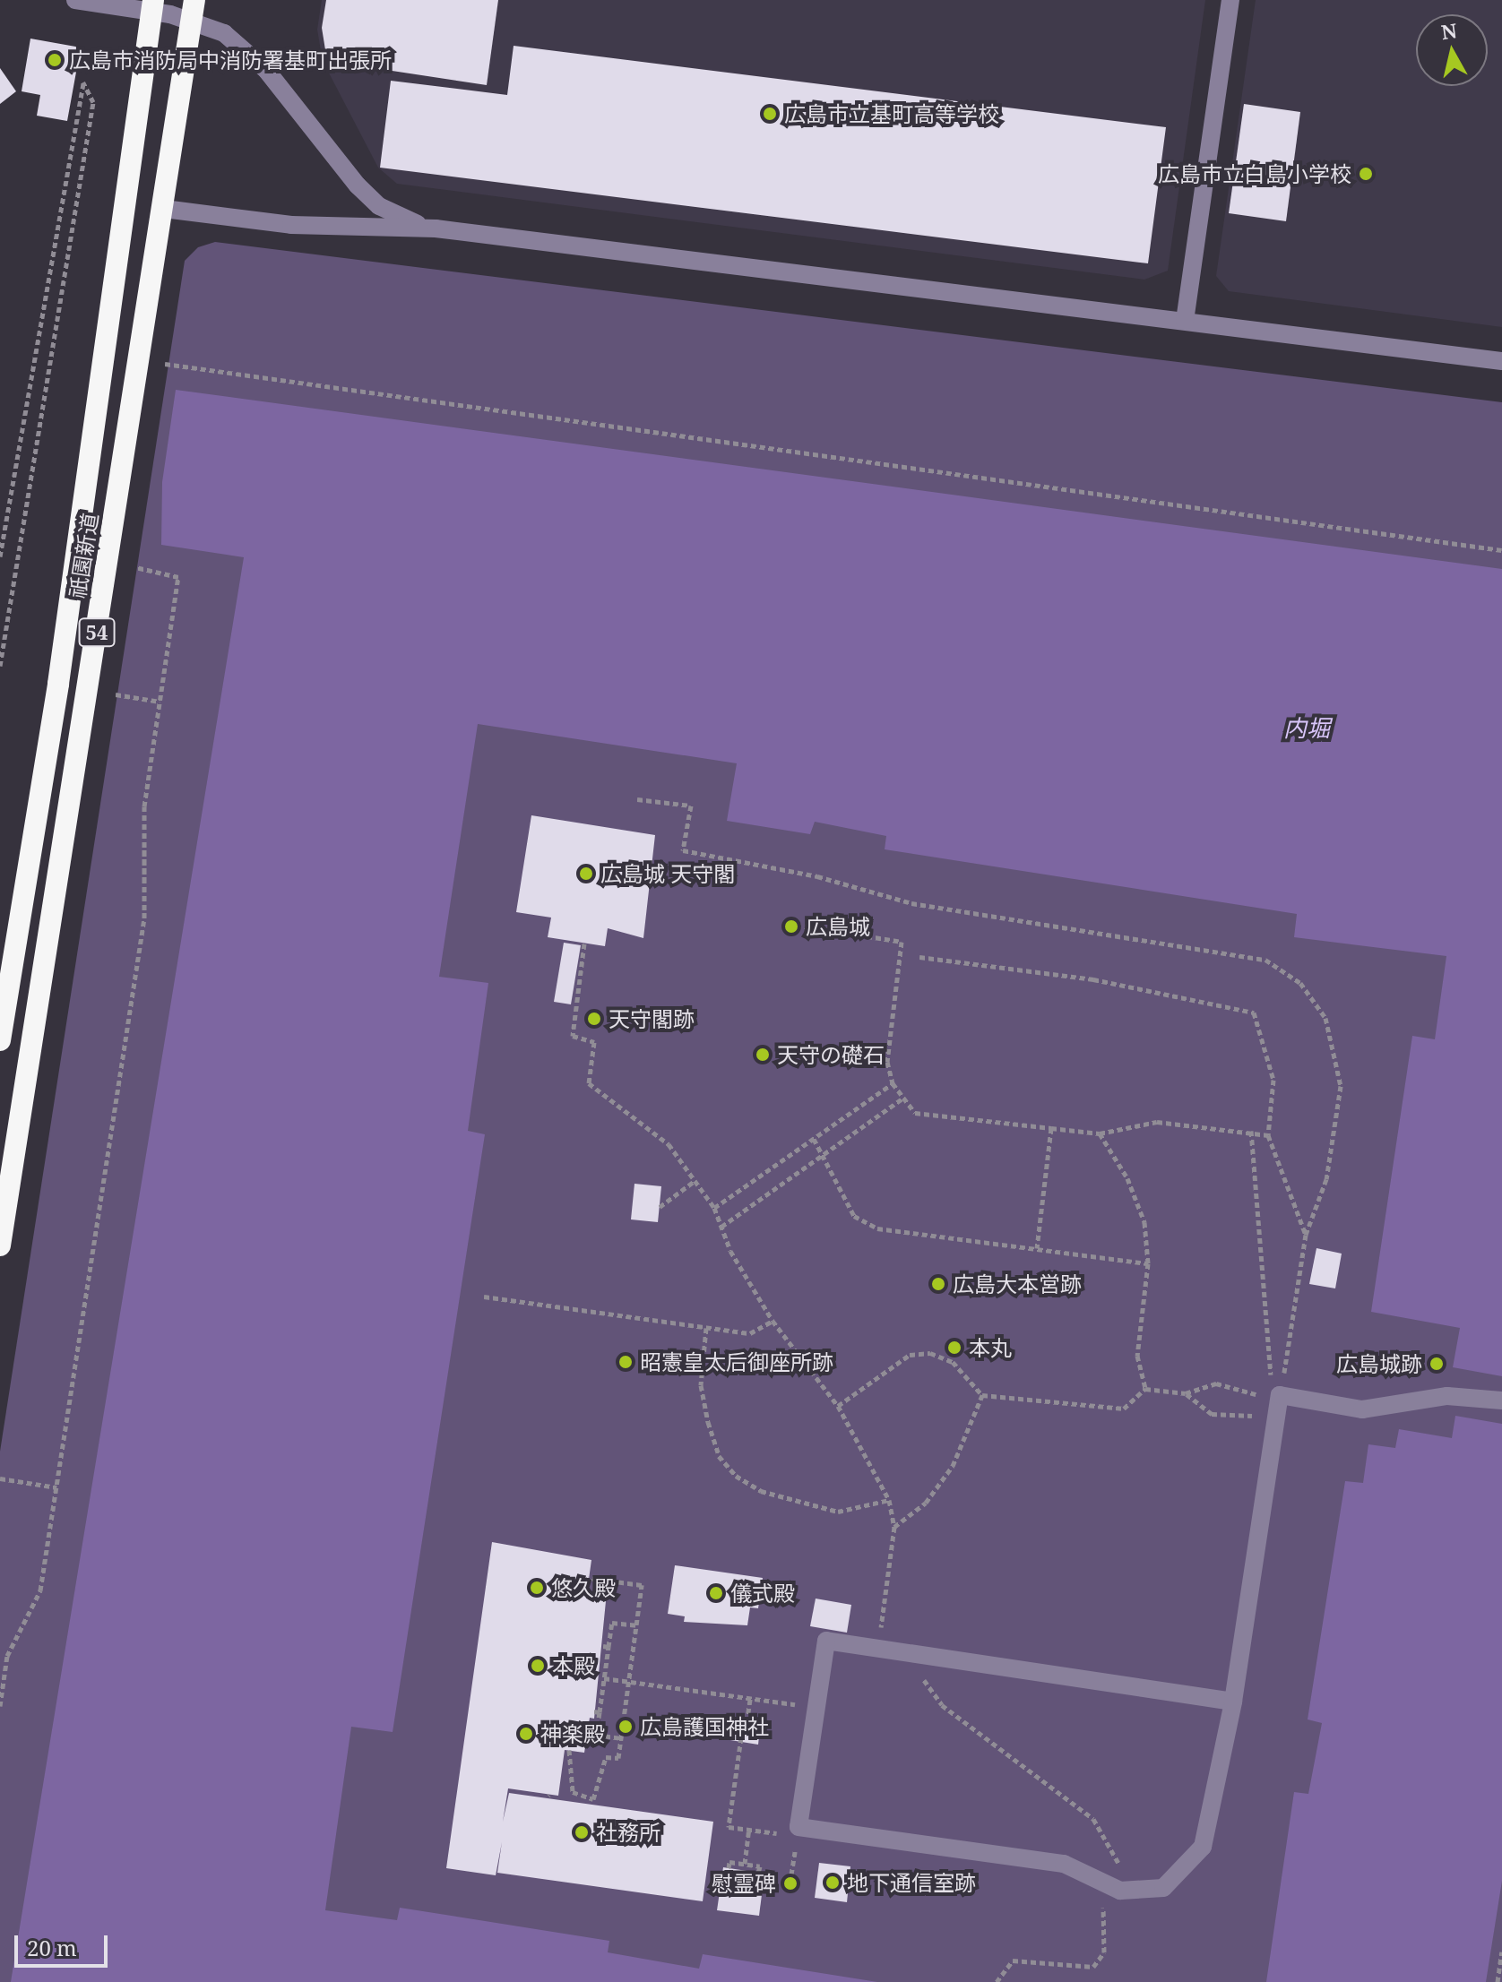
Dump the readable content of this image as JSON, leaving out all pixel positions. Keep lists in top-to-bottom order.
{
  "streets": {
    "highway": ["祇園新道", "54"]
  },
  "water": ["内堀"],
  "places": [
    "広島市消防局中消防署基町出張所",
    "広島市立基町高等学校",
    "広島市立白島小学校",
    "広島城 天守閣",
    "広島城",
    "天守閣跡",
    "天守の礎石",
    "広島大本営跡",
    "本丸",
    "昭憲皇太后御座所跡",
    "広島城跡",
    "悠久殿",
    "儀式殿",
    "本殿",
    "広島護国神社",
    "神楽殿",
    "社務所",
    "地下通信室跡",
    "慰霊碑"
  ],
  "scale_bar": "20 m",
  "north": "top"
}
